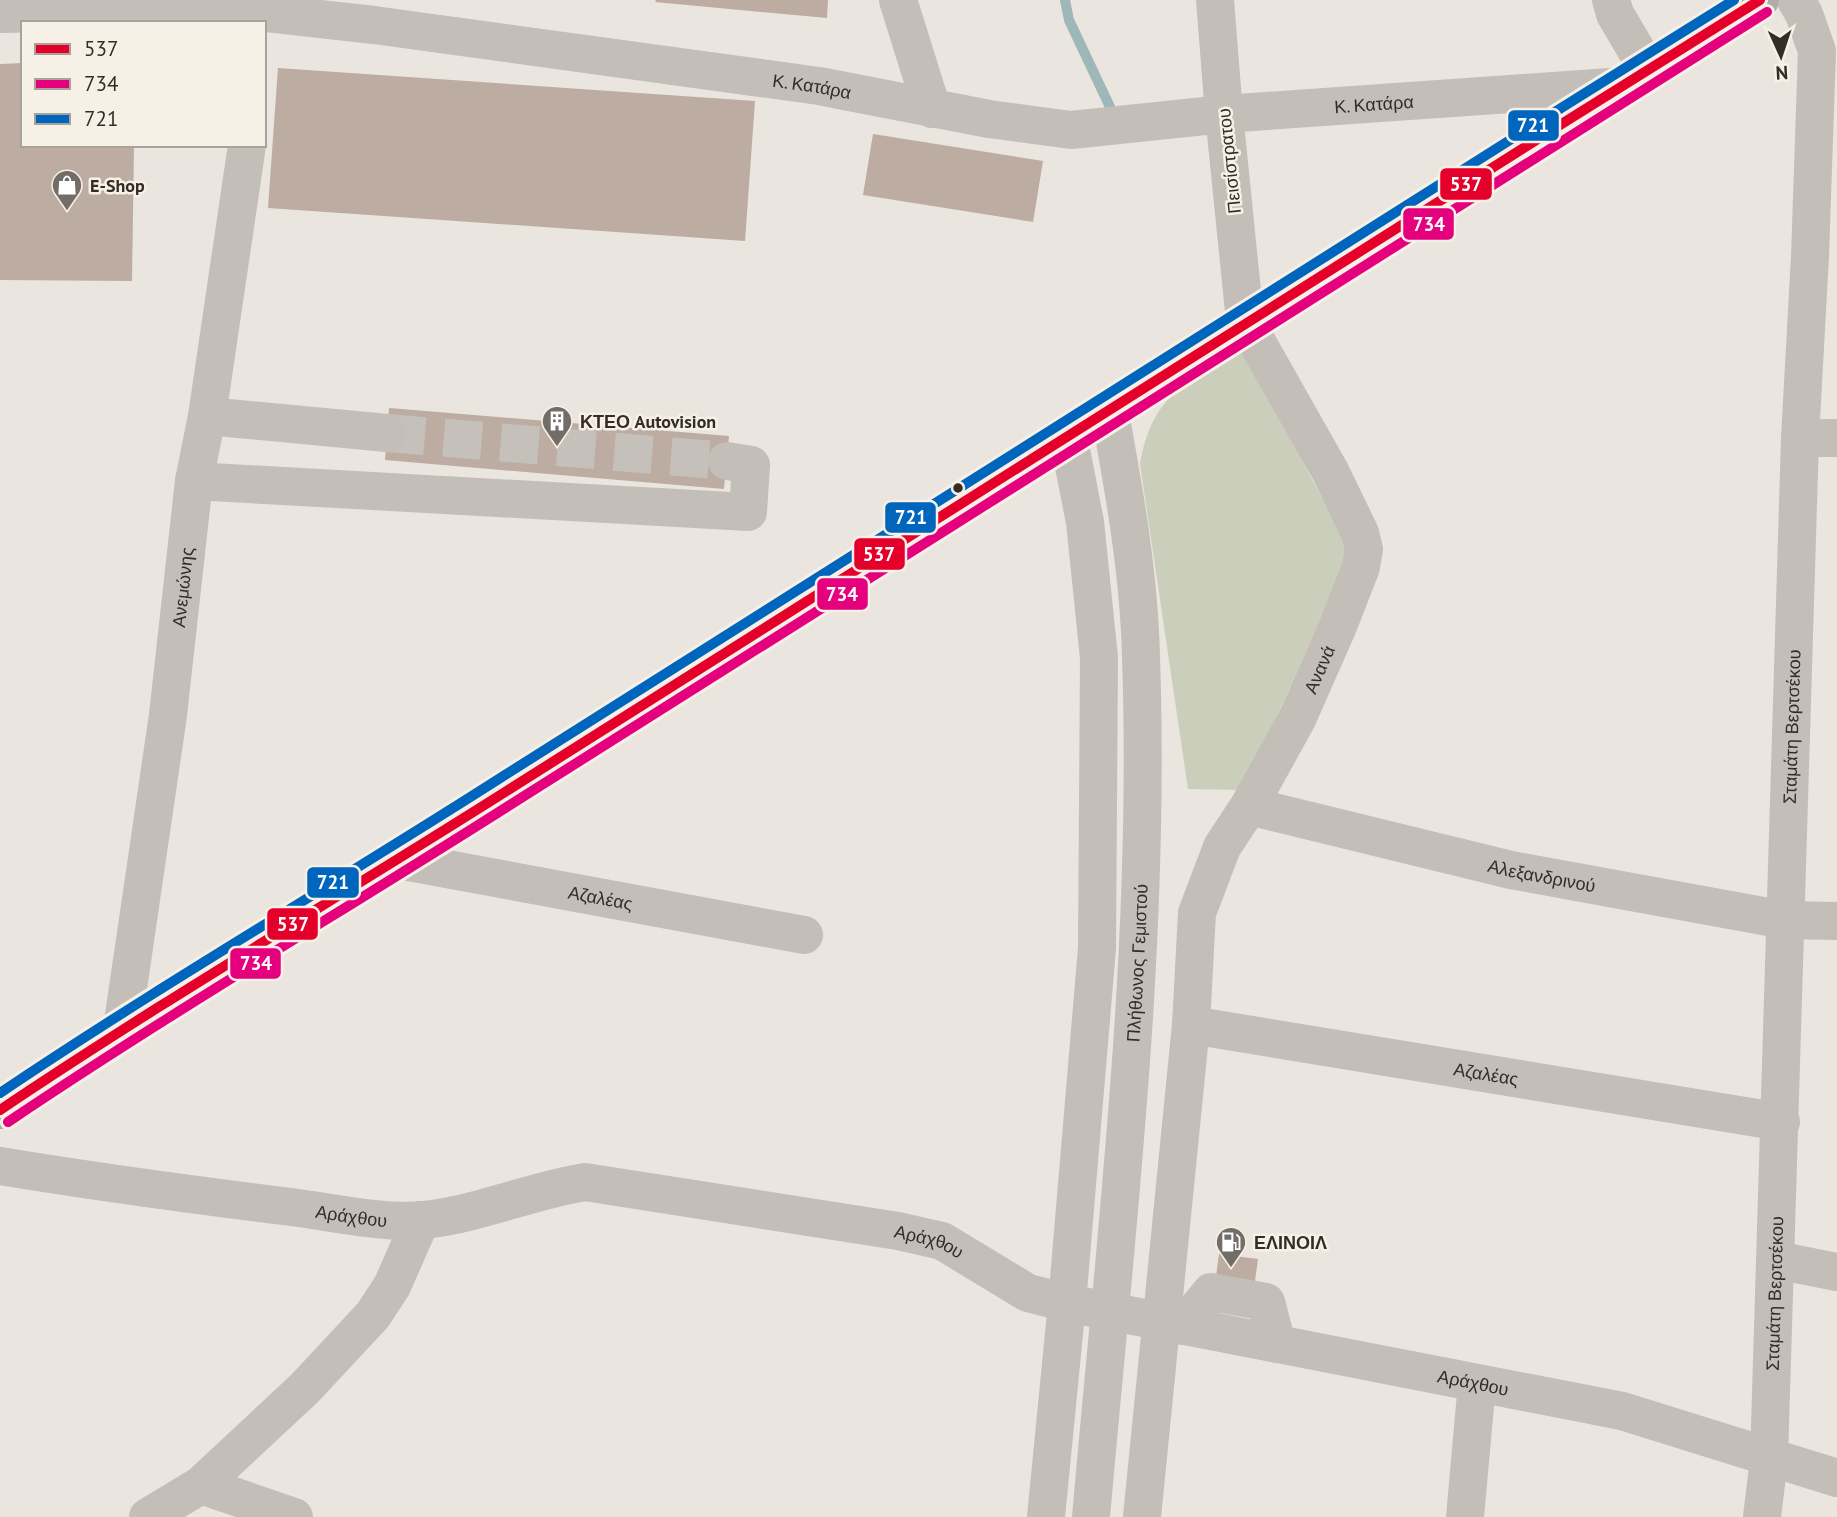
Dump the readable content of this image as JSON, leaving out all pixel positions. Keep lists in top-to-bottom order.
{
  "streets": {
    "street": [
      "Κ. Κατάρα",
      "Πεισίστρατου",
      "Ανεμώνης",
      "Ανανά",
      "Σταμάτη Βερτσέκου",
      "Αλεξανδρινού",
      "Αζαλέας",
      "Πλήθωνος Γεμιστού",
      "Αράχθου"
    ]
  },
  "crossings": [
    ["Κ. Κατάρα", "Πεισίστρατου"],
    ["Πεισίστρατου", "Ανανά"],
    ["Ανανά", "Αλεξανδρινού"],
    ["Ανανά", "Αζαλέας"],
    ["Σταμάτη Βερτσέκου", "Αλεξανδρινού"],
    ["Σταμάτη Βερτσέκου", "Αζαλέας"],
    ["Σταμάτη Βερτσέκου", "Αράχθου"],
    ["Πλήθωνος Γεμιστού", "Αράχθου"]
  ],
  "places": {
    "shop": ["E-Shop"],
    "building": ["ΚΤΕΟ Autovision"],
    "fuel station": ["ΕΛΙΝΟΙΛ"]
  },
  "lines": ["transit line 537", "transit line 721", "transit line 734"],
  "legend": ["537", "734", "721"],
  "north": "bottom"
}
